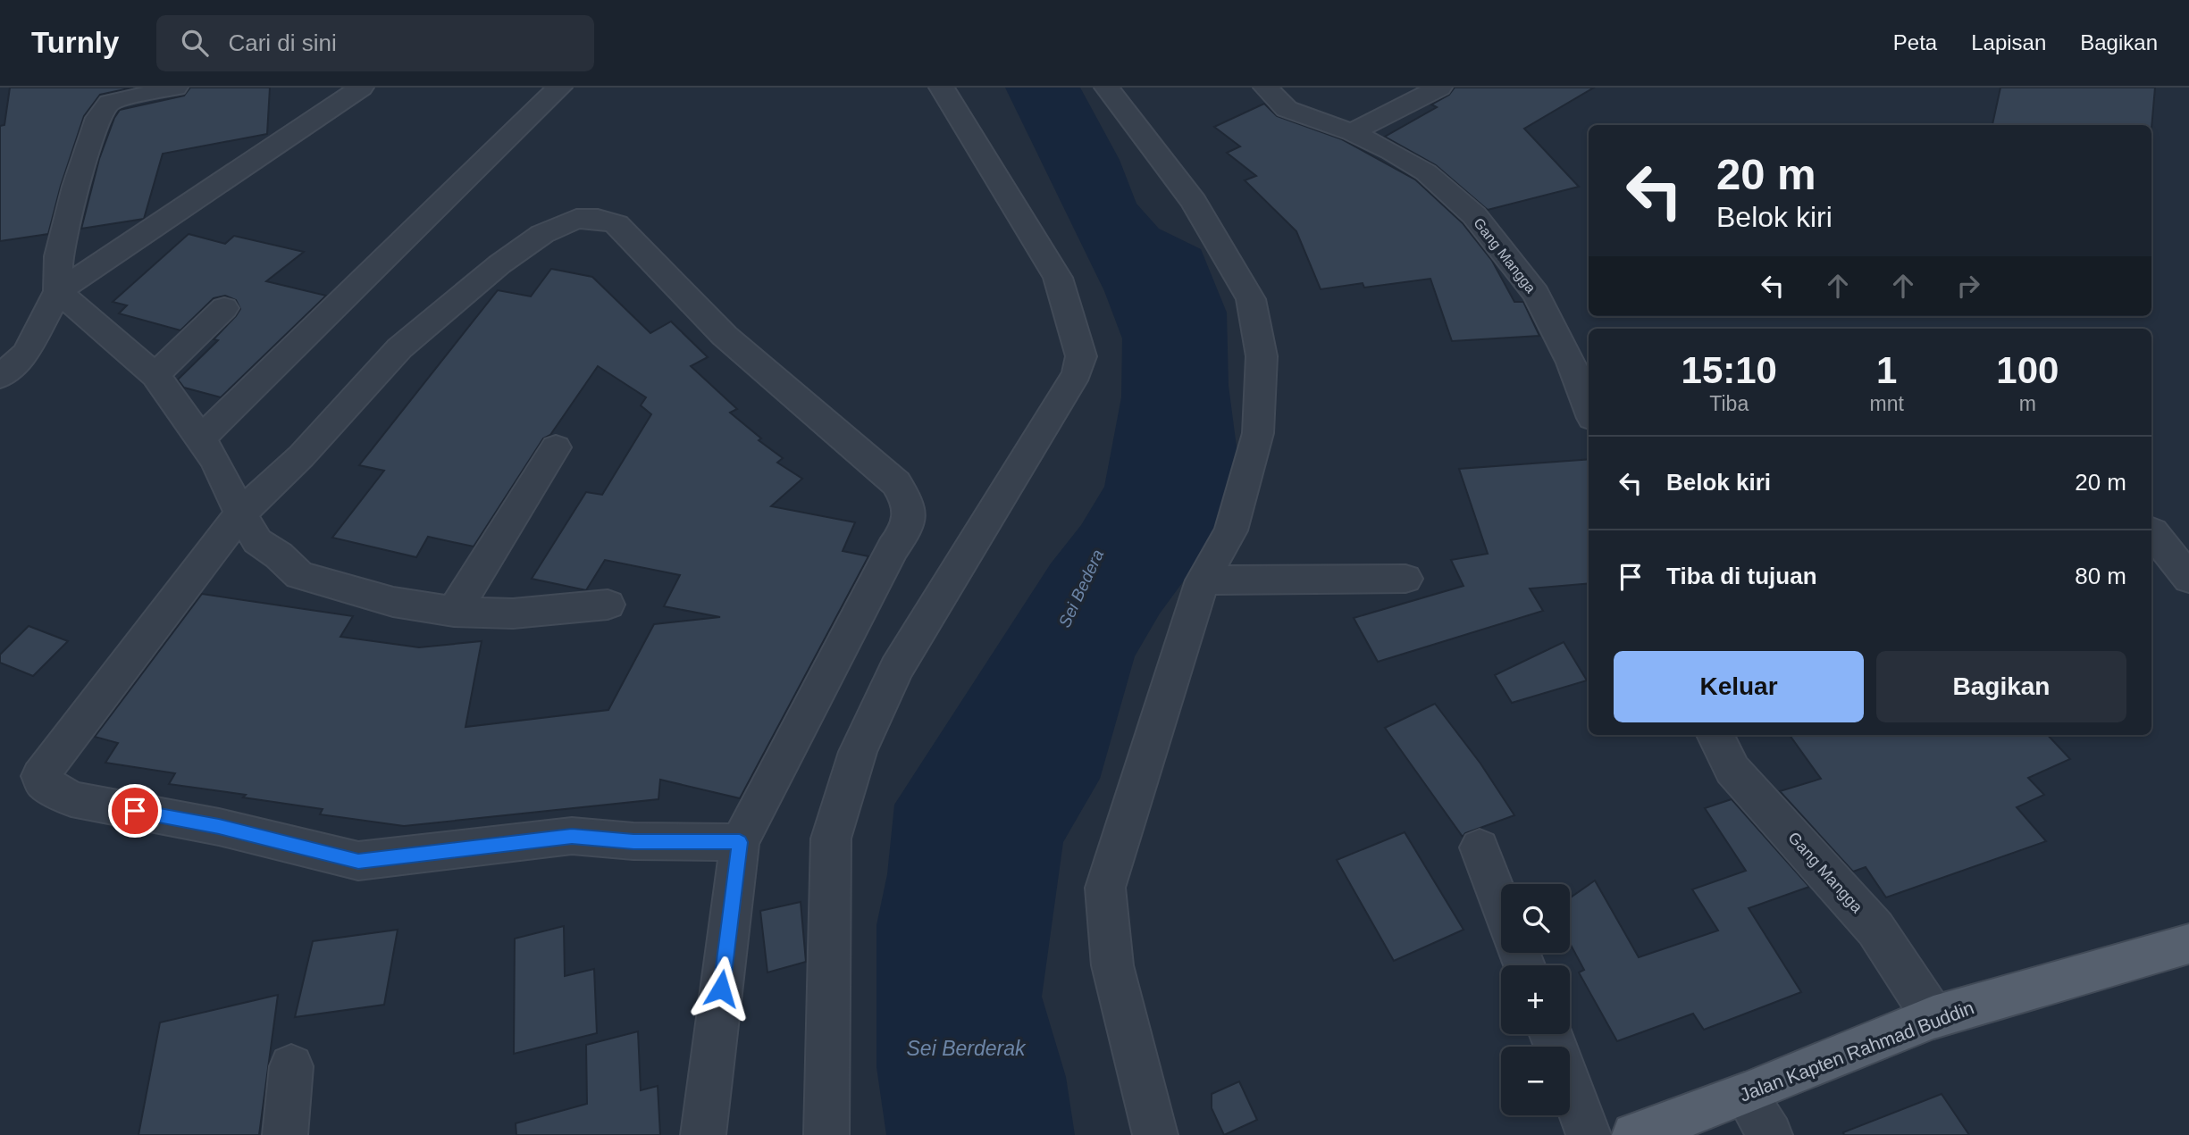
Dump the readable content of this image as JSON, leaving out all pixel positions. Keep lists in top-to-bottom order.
{
  "streets": {
    "main road": ["Jalan Kapten Rahmad Buddin"],
    "street": ["Gang Mangga"]
  },
  "crossings": [
    ["Gang Mangga", "Jalan Kapten Rahmad Buddin"]
  ],
  "water": ["Sei Bedera", "Sei Berderak"],
  "page": {
    "header": "Turnly",
    "search": "Cari di sini",
    "nav": ["Peta", "Lapisan", "Bagikan"],
    "turn": ["20 m", "Belok kiri"],
    "eta": [
      "15:10",
      "Tiba",
      "1",
      "mnt",
      "100",
      "m"
    ],
    "list": [
      {
        "name": "Belok kiri",
        "value": "20 m"
      },
      {
        "name": "Tiba di tujuan",
        "value": "80 m"
      }
    ],
    "buttons": ["Keluar", "Bagikan"],
    "map_buttons": ["+", "−"]
  }
}
